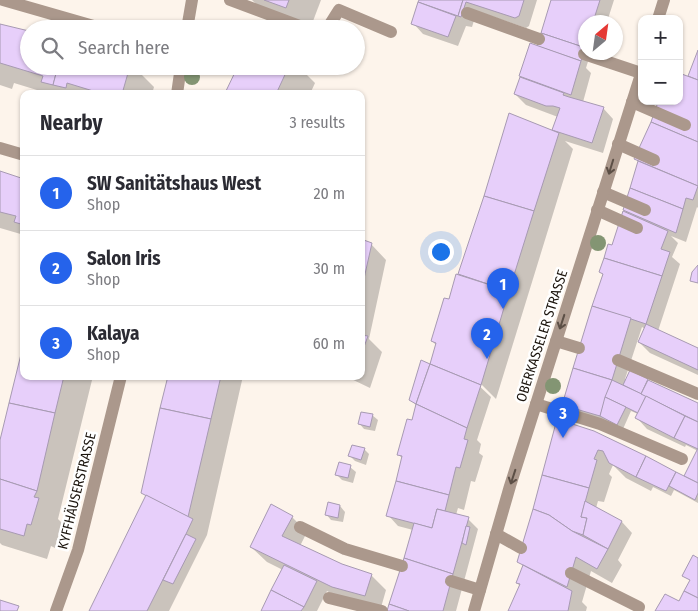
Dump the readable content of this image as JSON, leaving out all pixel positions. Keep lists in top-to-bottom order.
{
  "streets": {
    "street": ["OBERKASSELER STRASSE", "KYFFHÄUSERSTRASSE"]
  },
  "one_way": ["OBERKASSELER STRASSE"],
  "north": "top right",
  "page": {
    "map_buttons": ["+", "−"],
    "search": "Search here",
    "heading": ["Nearby", "3 results"],
    "list": [
      {
        "mark": "1",
        "name": "SW Sanitätshaus West",
        "note": "Shop",
        "value": "20 m"
      },
      {
        "mark": "2",
        "name": "Salon Iris",
        "note": "Shop",
        "value": "30 m"
      },
      {
        "mark": "3",
        "name": "Kalaya",
        "note": "Shop",
        "value": "60 m"
      }
    ],
    "pins": ["1", "2", "3"]
  }
}
